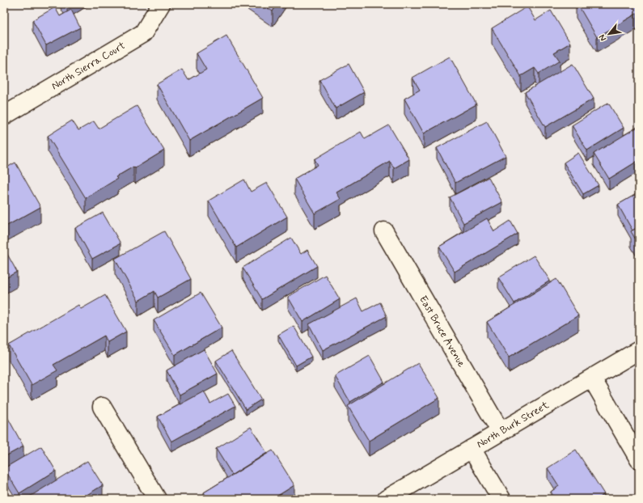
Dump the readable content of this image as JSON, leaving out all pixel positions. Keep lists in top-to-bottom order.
{
  "streets": {
    "street": ["North Sierra Court", "East Bruce Avenue", "North Burk Street"]
  },
  "crossings": [
    ["East Bruce Avenue", "North Burk Street"]
  ],
  "north": "bottom left"
}
